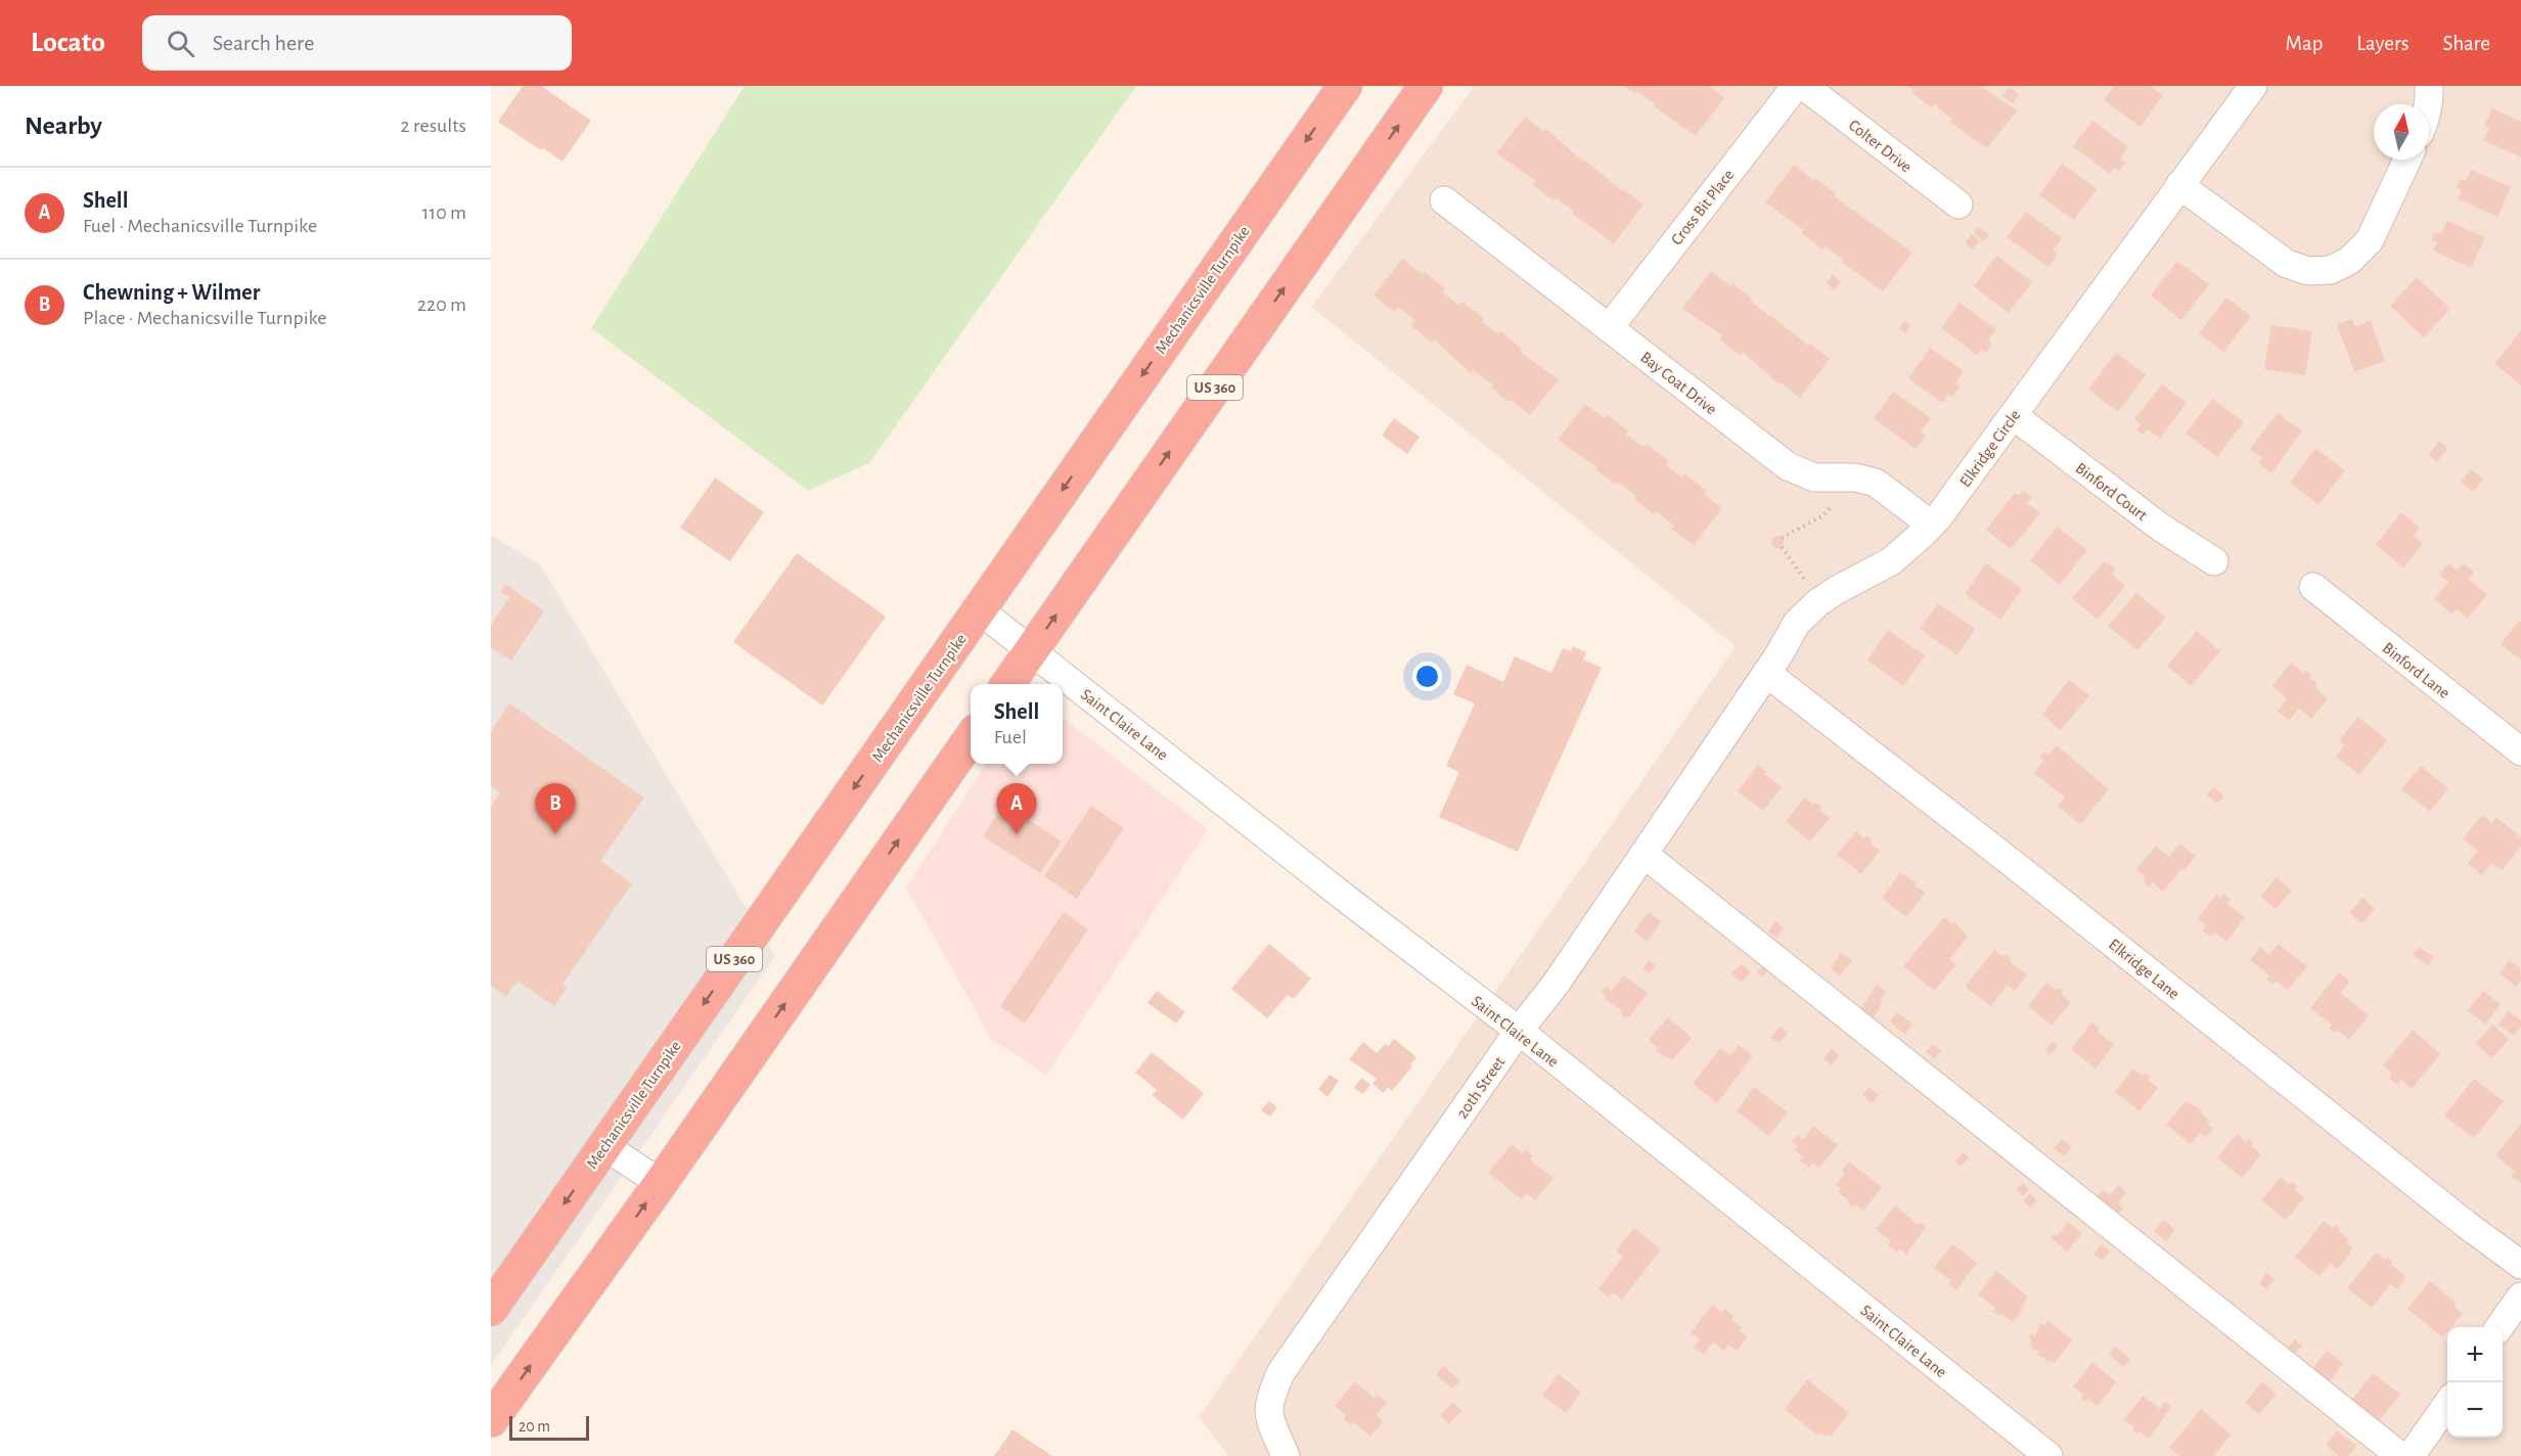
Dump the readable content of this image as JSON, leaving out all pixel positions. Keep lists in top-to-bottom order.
{
  "streets": {
    "highway": ["Mechanicsville Turnpike", "US 360"],
    "street": [
      "Colter Drive",
      "Cross Bit Place",
      "Bay Coat Drive",
      "Elkridge Circle",
      "Binford Court",
      "Binford Lane",
      "Saint Claire Lane",
      "Elkridge Lane",
      "20th Street"
    ]
  },
  "crossings": [
    ["Cross Bit Place", "Bay Coat Drive"],
    ["Mechanicsville Turnpike", "Saint Claire Lane"],
    ["Bay Coat Drive", "Elkridge Circle"],
    ["US 360", "Saint Claire Lane"],
    ["Elkridge Circle", "Binford Court"],
    ["Elkridge Circle", "Elkridge Lane"],
    ["Elkridge Circle", "20th Street"],
    ["Saint Claire Lane", "20th Street"],
    ["Elkridge Lane", "20th Street"]
  ],
  "scale_bar": "20 m",
  "north": "top",
  "page": {
    "header": "Locato",
    "search": "Search here",
    "nav": ["Map", "Layers", "Share"],
    "heading": ["Nearby", "2 results"],
    "list": [
      {
        "mark": "A",
        "name": "Shell",
        "note": "Fuel · Mechanicsville Turnpike",
        "value": "110 m"
      },
      {
        "mark": "B",
        "name": "Chewning + Wilmer",
        "note": "Place · Mechanicsville Turnpike",
        "value": "220 m"
      }
    ],
    "popup": ["Shell", "Fuel"],
    "pins": ["A", "B"],
    "map_buttons": ["+", "−"],
    "scale": "20 m"
  }
}
